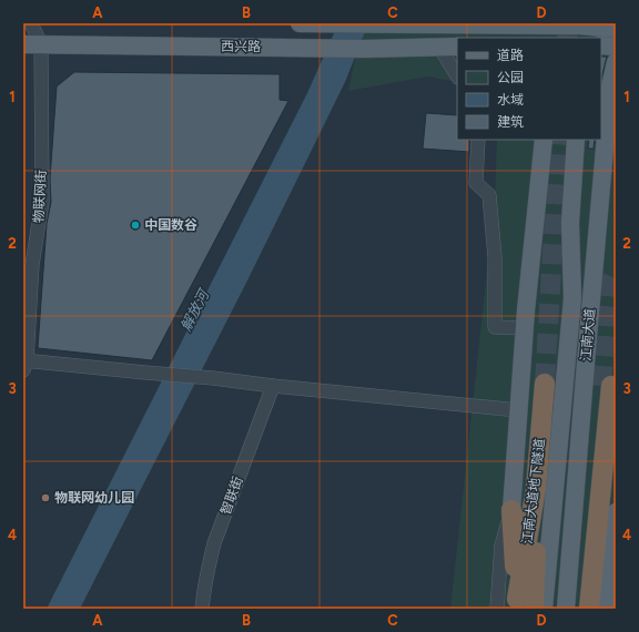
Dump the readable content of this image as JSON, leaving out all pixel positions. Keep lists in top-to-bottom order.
{
  "streets": {
    "highway": ["江南大道地下隧道"],
    "main road": ["西兴路", "江南大道"],
    "street": ["物联网街", "智联街"]
  },
  "crossings": [
    ["西兴路", "物联网街"]
  ],
  "water": ["解放河"],
  "places": ["中国数谷", "物联网幼儿园"],
  "legend": [
    "道路",
    "公园",
    "水域",
    "建筑"
  ],
  "grid": {
    "columns": [
      "A",
      "B",
      "C",
      "D"
    ],
    "rows": [
      "1",
      "2",
      "3",
      "4"
    ]
  }
}
